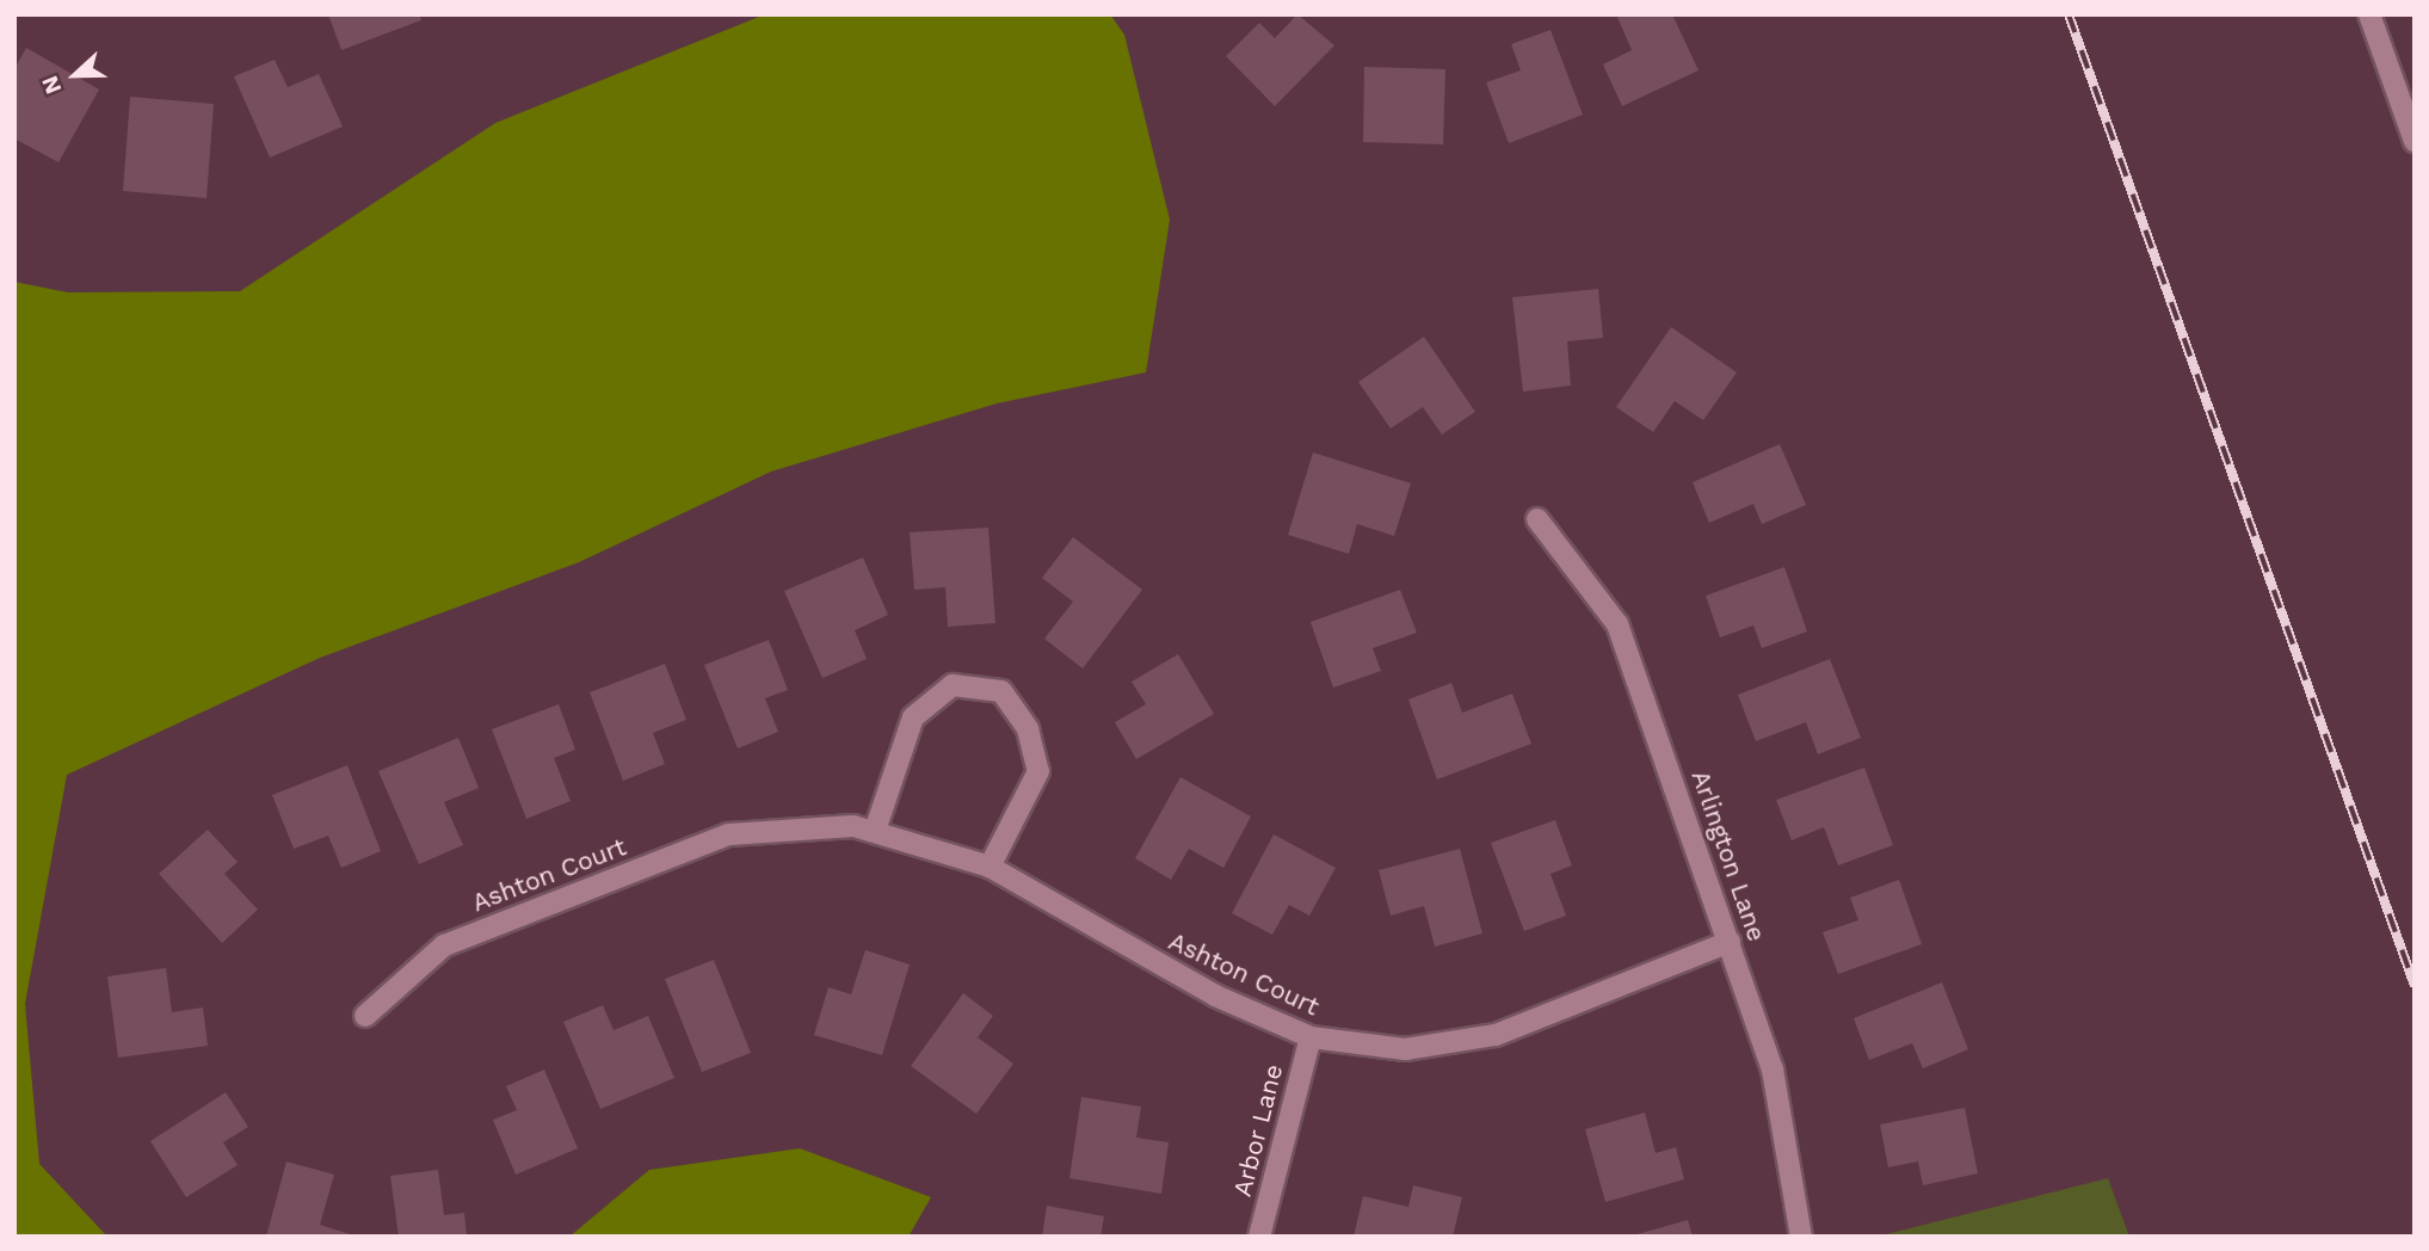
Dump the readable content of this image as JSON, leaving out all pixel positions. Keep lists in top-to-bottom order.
{
  "streets": {
    "street": ["Arlington Lane", "Ashton Court", "Arbor Lane"]
  },
  "crossings": [
    ["Arlington Lane", "Ashton Court"],
    ["Ashton Court", "Arbor Lane"]
  ],
  "north": "left"
}
